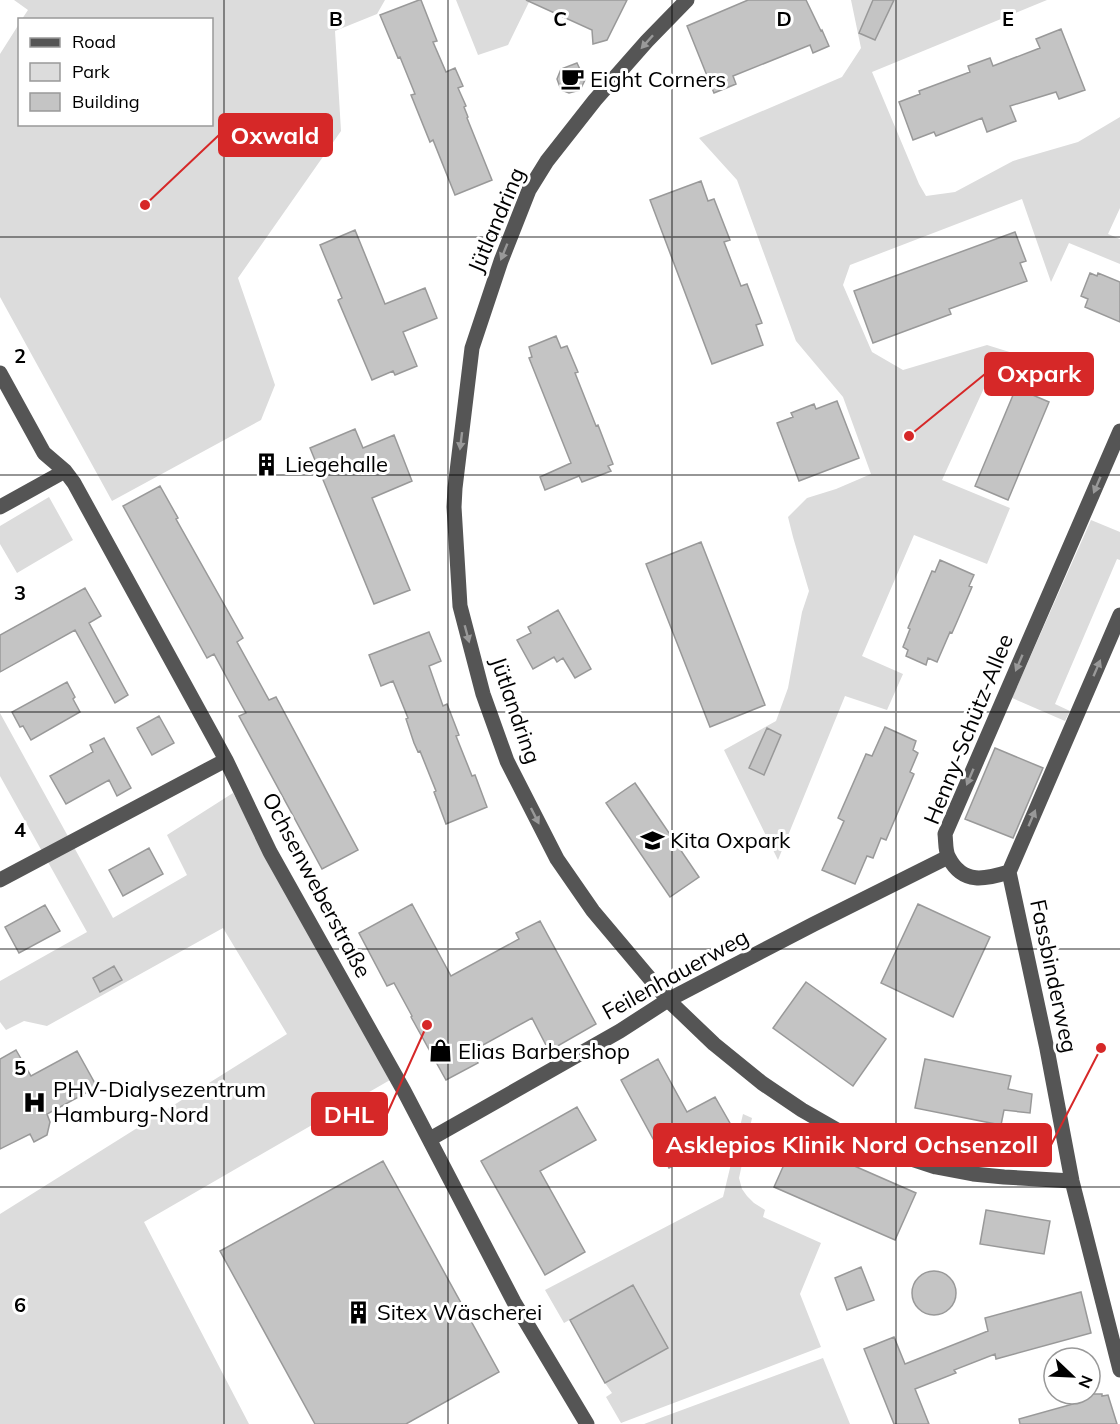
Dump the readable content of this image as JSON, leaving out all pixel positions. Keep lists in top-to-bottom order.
{
  "streets": {
    "street": [
      "Jütlandring",
      "Henny-Schütz-Allee",
      "Ochsenweberstraße",
      "Feilenhauerweg",
      "Fassbinderweg"
    ]
  },
  "crossings": [
    ["Jütlandring", "Feilenhauerweg"],
    ["Jütlandring", "Fassbinderweg"],
    ["Henny-Schütz-Allee", "Feilenhauerweg"],
    ["Henny-Schütz-Allee", "Fassbinderweg"],
    ["Ochsenweberstraße", "Feilenhauerweg"]
  ],
  "one_way": ["Jütlandring"],
  "places": {
    "cafe": ["Eight Corners"],
    "other": [
      "Oxwald",
      "Oxpark",
      "DHL",
      "Asklepios Klinik Nord Ochsenzoll"
    ],
    "building": ["Liegehalle", "Sitex Wäscherei"],
    "school or university": ["Kita Oxpark"],
    "shop": ["Elias Barbershop"],
    "hospital": ["PHV-Dialysezentrum Hamburg-Nord"]
  },
  "legend": ["Road", "Park", "Building"],
  "north": "bottom right",
  "grid": {
    "columns": [
      "B",
      "C",
      "D",
      "E"
    ],
    "rows": [
      "2",
      "3",
      "4",
      "5",
      "6"
    ]
  }
}
